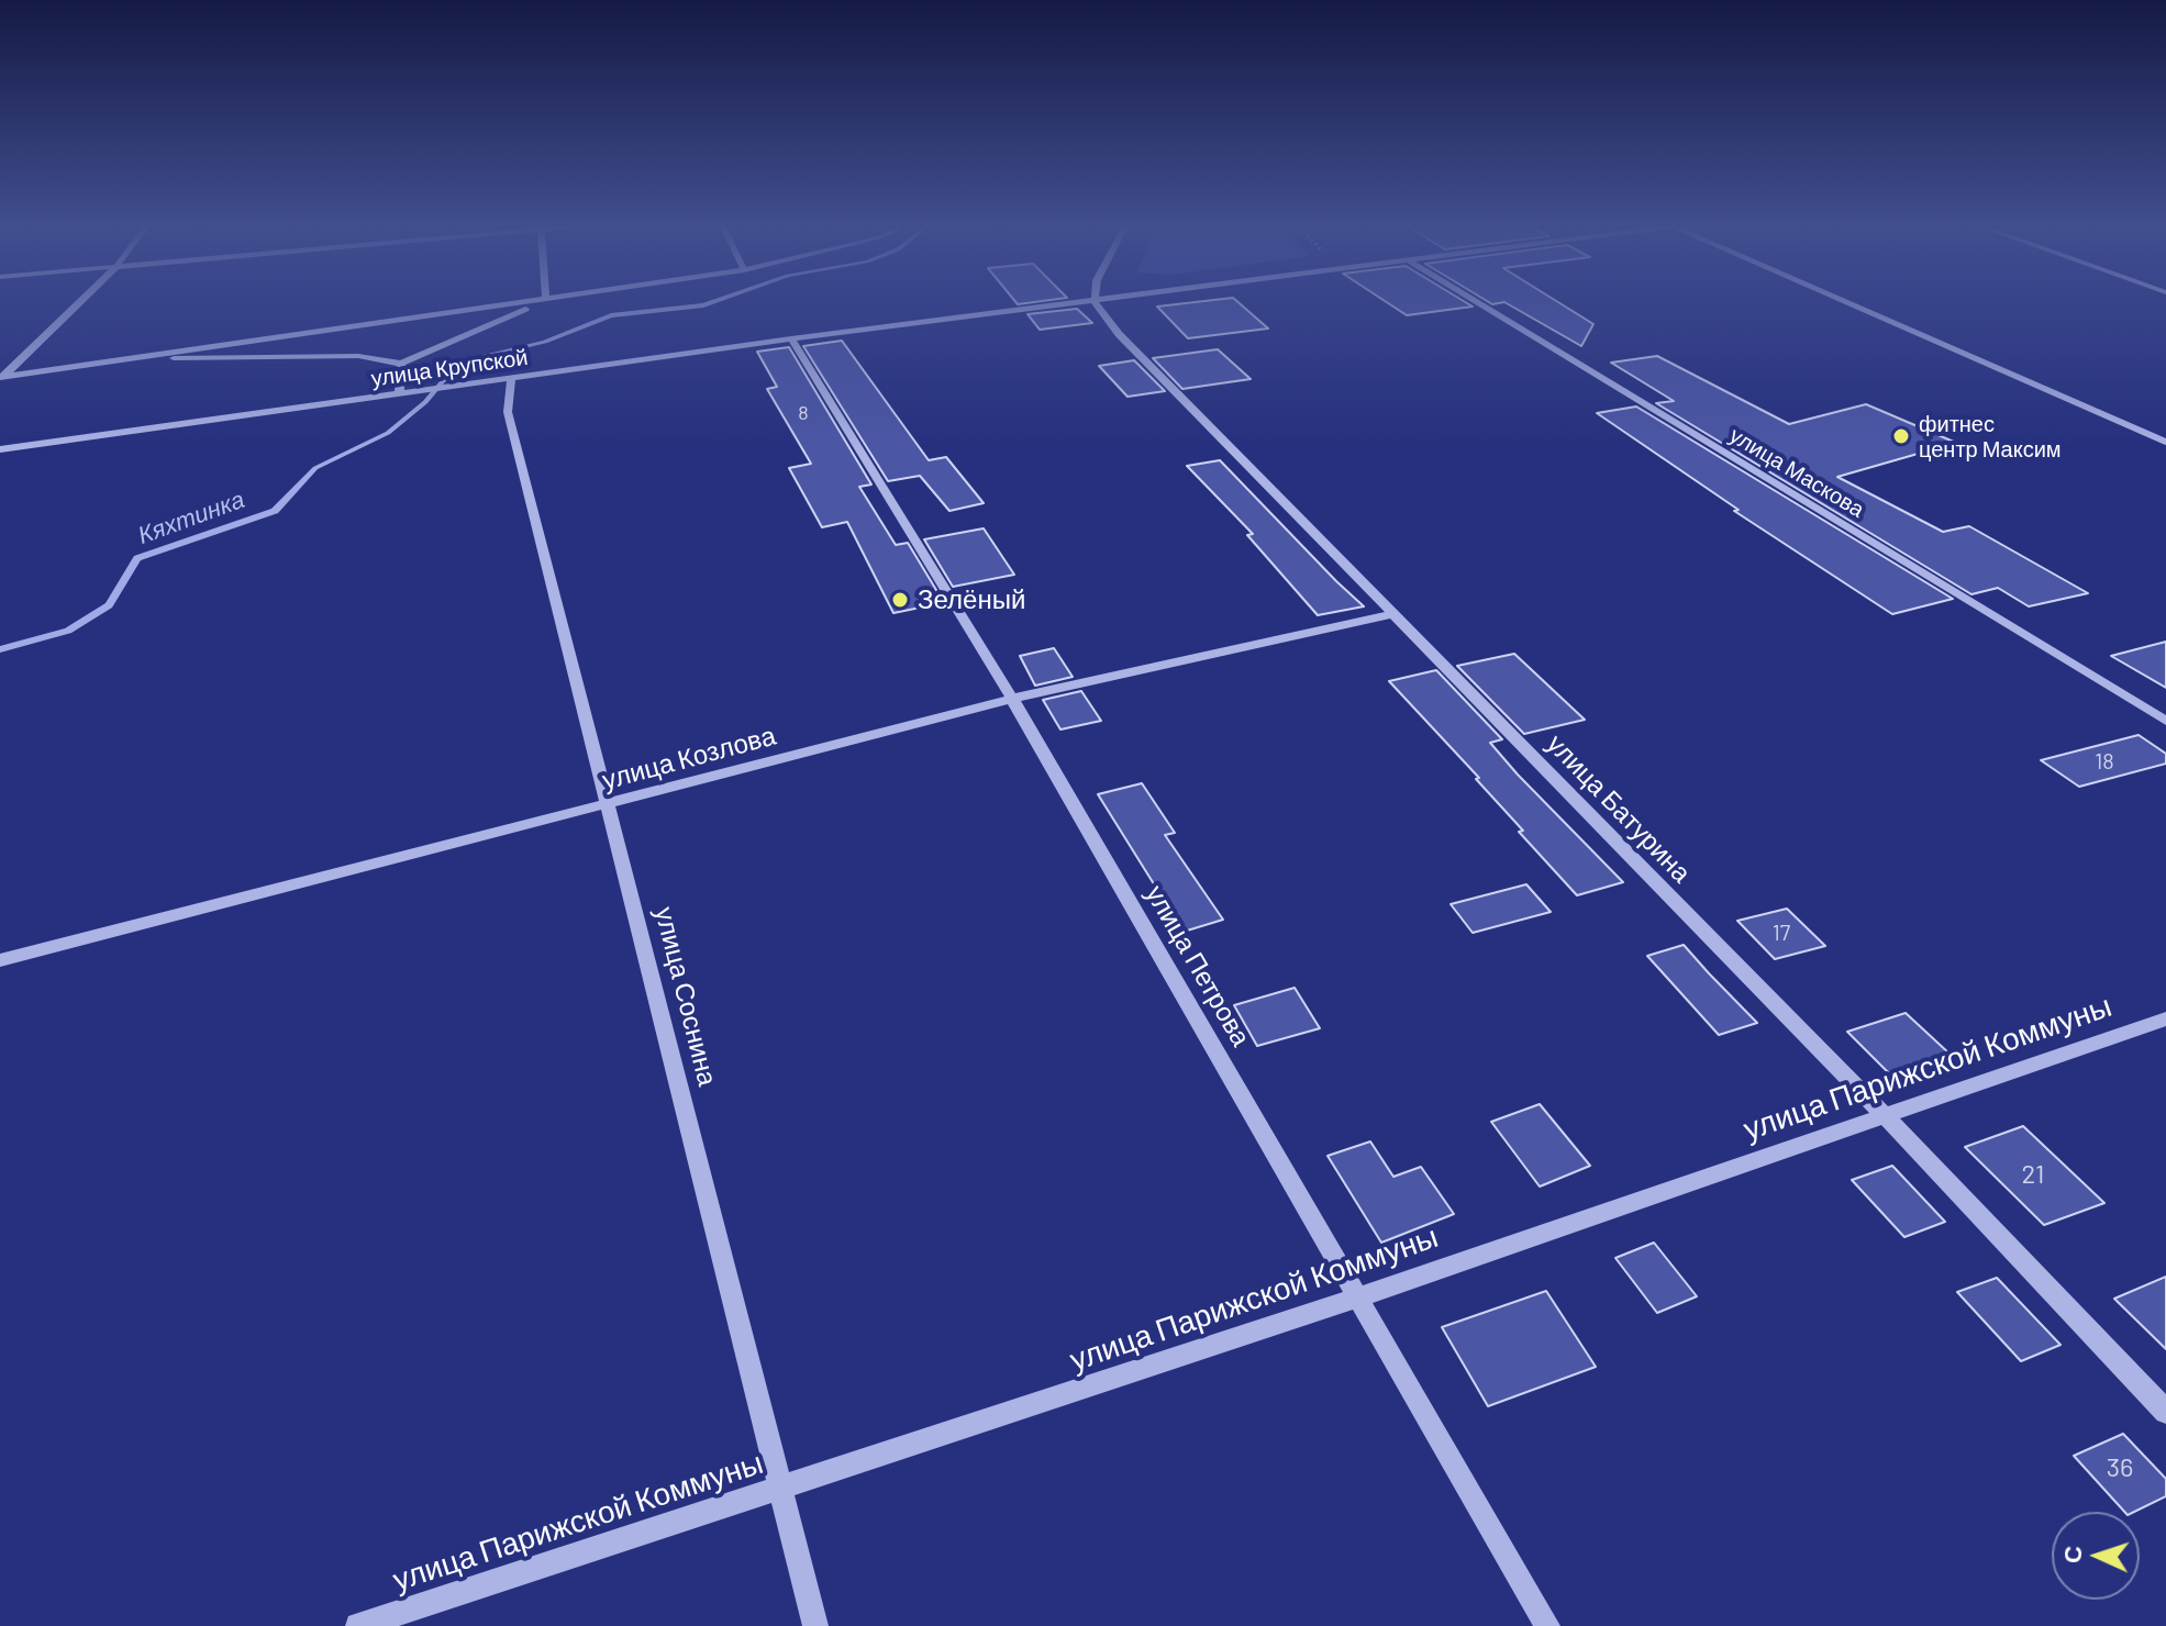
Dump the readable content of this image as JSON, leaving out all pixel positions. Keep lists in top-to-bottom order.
{
  "streets": {
    "street": [
      "улица Крупской",
      "улица Маскова",
      "улица Козлова",
      "улица Батурина",
      "улица Петрова",
      "улица Соснина",
      "улица Парижской Коммуны"
    ]
  },
  "crossings": [
    ["улица Крупской", "улица Батурина"],
    ["улица Крупской", "улица Петрова"],
    ["улица Крупской", "улица Соснина"],
    ["улица Козлова", "улица Батурина"],
    ["улица Козлова", "улица Петрова"],
    ["улица Козлова", "улица Соснина"],
    ["улица Батурина", "улица Парижской Коммуны"],
    ["улица Петрова", "улица Парижской Коммуны"],
    ["улица Соснина", "улица Парижской Коммуны"]
  ],
  "water": ["Кяхтинка"],
  "places": ["фитнес центр Максим", "Зелёный"],
  "house_numbers": [
    "8",
    "18",
    "17",
    "21",
    "36"
  ],
  "north": "left"
}
